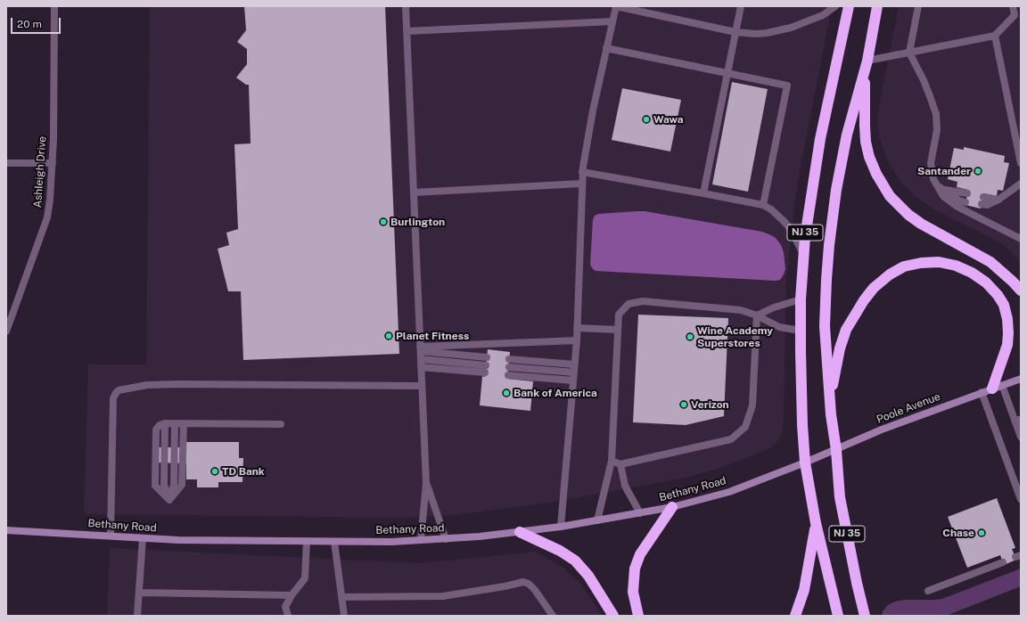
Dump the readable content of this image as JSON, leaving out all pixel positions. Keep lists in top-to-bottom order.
{
  "streets": {
    "highway": ["NJ 35"],
    "street": ["Ashleigh Drive", "Poole Avenue", "Bethany Road"]
  },
  "crossings": [
    ["NJ 35", "Poole Avenue"],
    ["NJ 35", "Bethany Road"],
    ["Poole Avenue", "Bethany Road"]
  ],
  "places": [
    "Wawa",
    "Santander",
    "Burlington",
    "Planet Fitness",
    "Wine Academy Superstores",
    "Bank of America",
    "Verizon",
    "TD Bank",
    "Chase"
  ],
  "scale_bar": "20 m"
}
